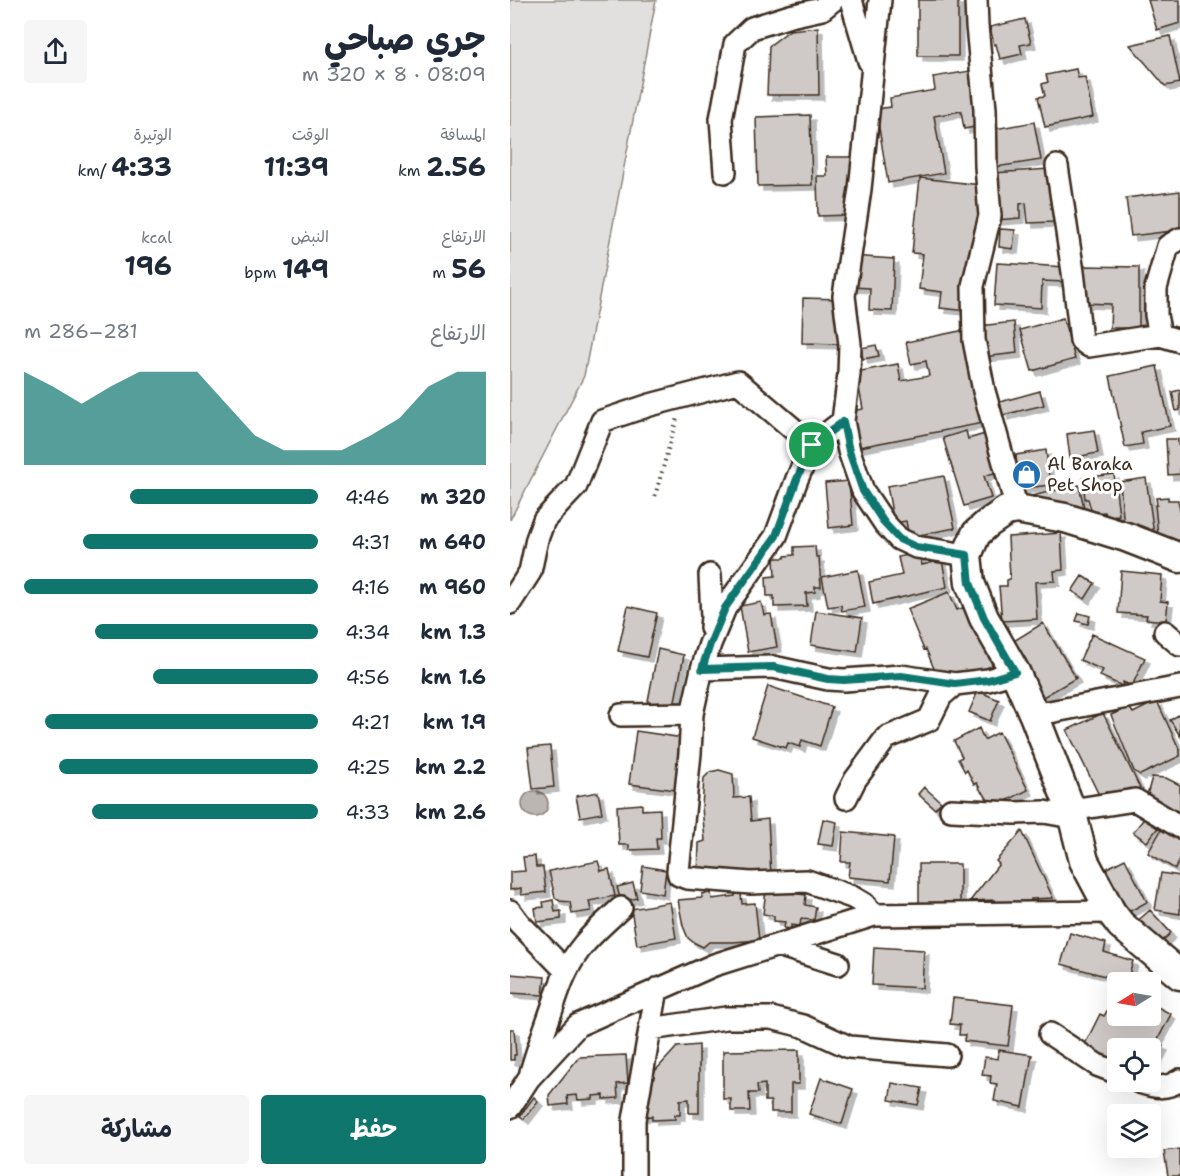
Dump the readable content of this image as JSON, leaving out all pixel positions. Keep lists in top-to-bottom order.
{
  "places": {
    "shop": ["Al Baraka Pet Shop"]
  },
  "north": "left",
  "page": {
    "heading": ["جري صباحي", "08:09 · 8 × 320 m"],
    "stats": [
      ["المسافة", "2.56 km"],
      ["الوقت", "11:39"],
      ["الوتيرة", "4:33 /km"],
      ["الارتفاع", "56 m"],
      ["النبض", "149 bpm"],
      ["kcal", "196"]
    ],
    "chart": ["الارتفاع", "281–286 m"],
    "list": [
      {
        "name": "320 m",
        "note": "4:46"
      },
      {
        "name": "640 m",
        "note": "4:31"
      },
      {
        "name": "960 m",
        "note": "4:16"
      },
      {
        "name": "1.3 km",
        "note": "4:34"
      },
      {
        "name": "1.6 km",
        "note": "4:56"
      },
      {
        "name": "1.9 km",
        "note": "4:21"
      },
      {
        "name": "2.2 km",
        "note": "4:25"
      },
      {
        "name": "2.6 km",
        "note": "4:33"
      }
    ],
    "buttons": ["حفظ", "مشاركة"]
  }
}
